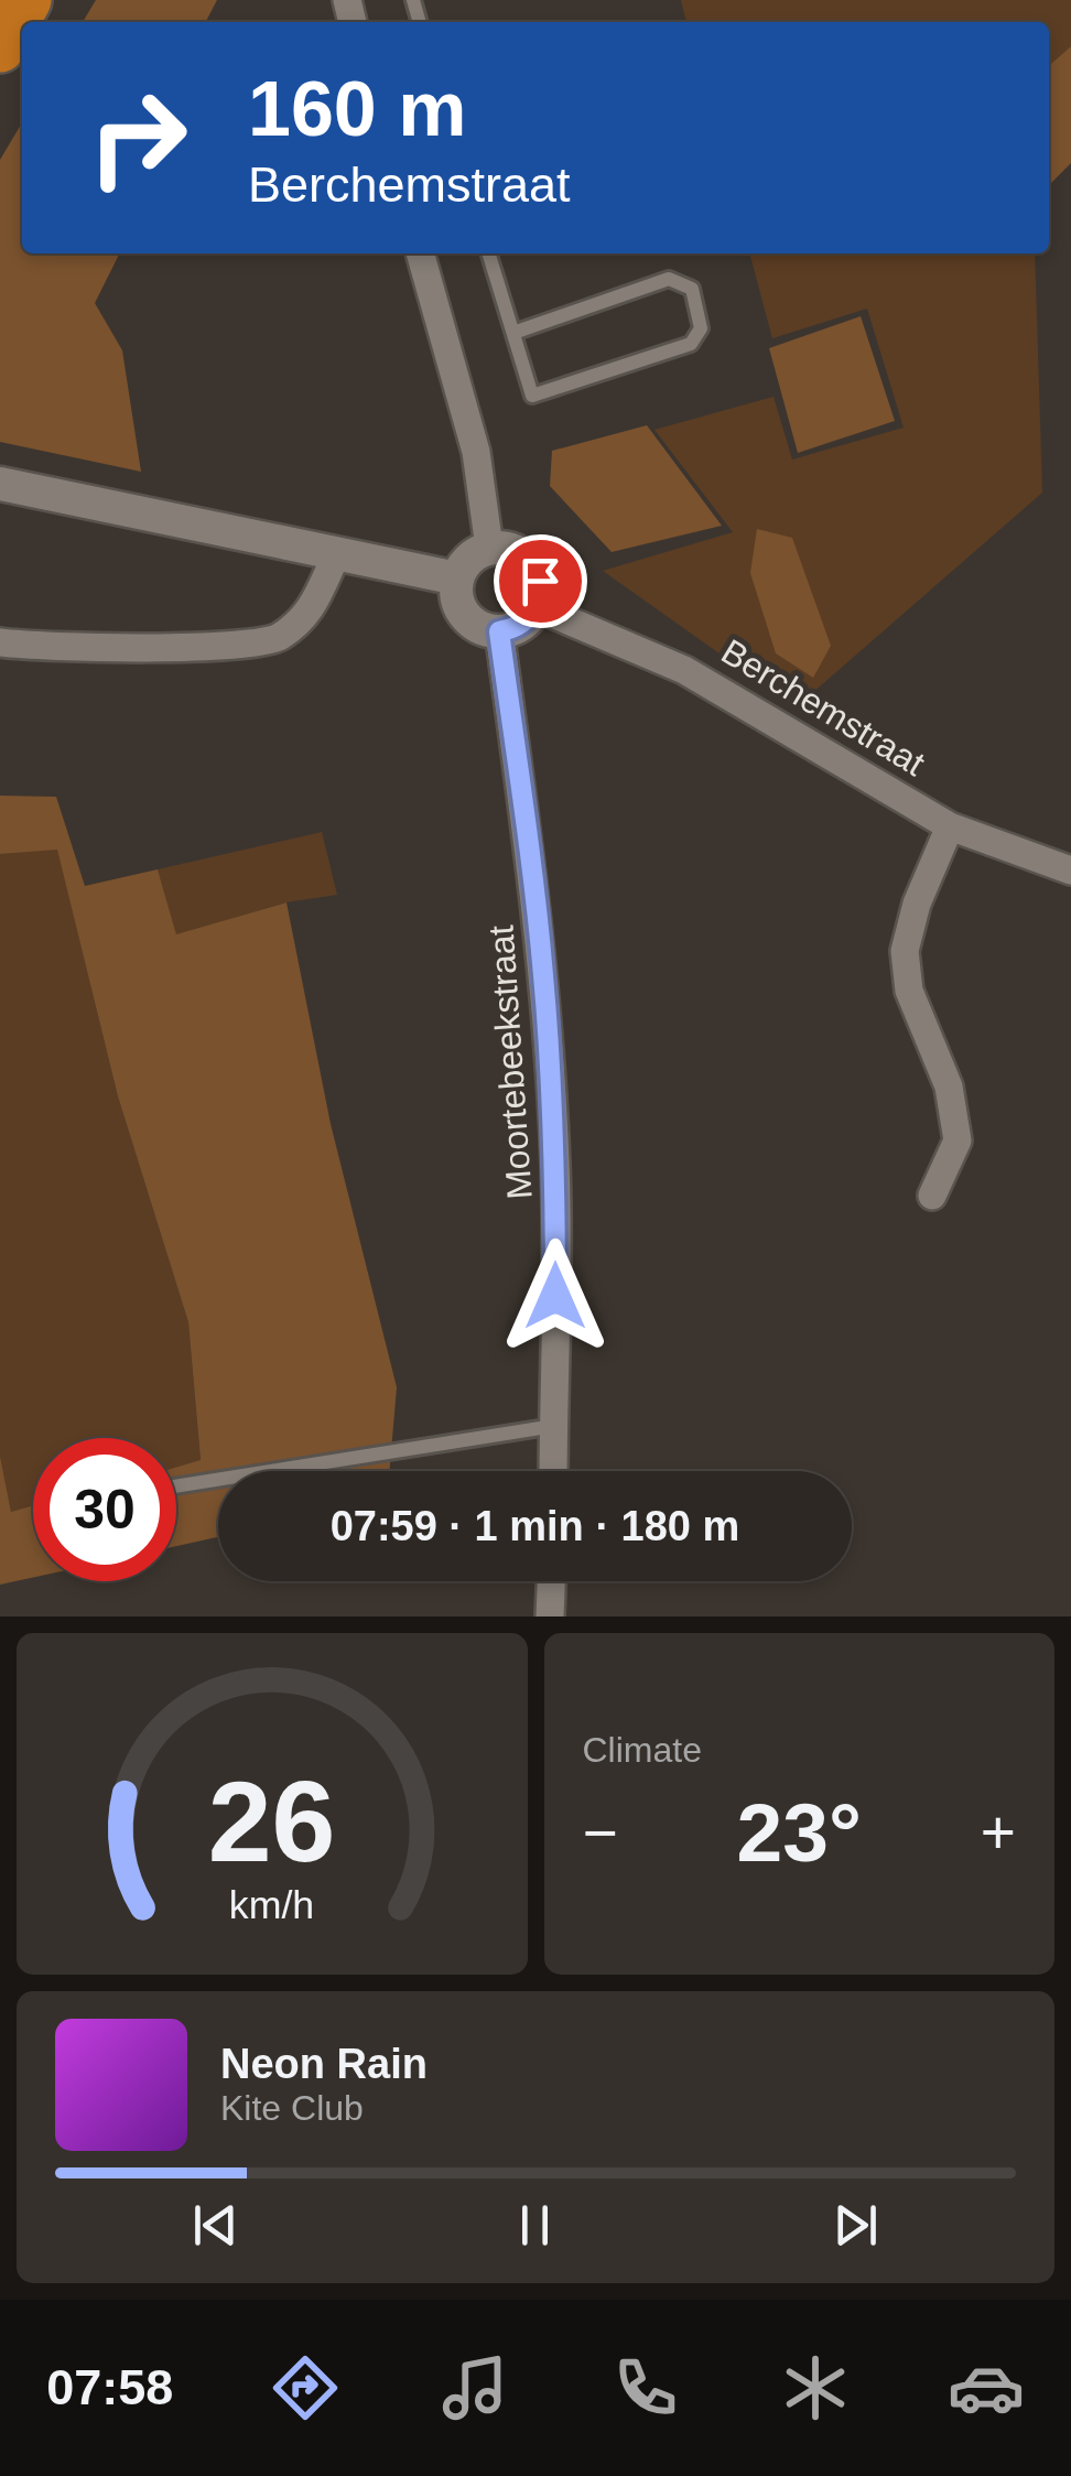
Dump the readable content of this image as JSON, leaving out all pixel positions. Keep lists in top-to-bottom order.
{
  "streets": {
    "street": ["Berchemstraat", "Moortebeekstraat"]
  },
  "crossings": [
    ["Berchemstraat", "Moortebeekstraat"]
  ],
  "page": {
    "turn": ["160 m", "Berchemstraat"],
    "limit": "30",
    "trip": "07:59 · 1 min · 180 m",
    "tile": "Climate",
    "heat": ["−", "23°", "+"],
    "song": ["Neon Rain", "Kite Club"],
    "tabs": "07:58",
    "gauge": ["26", "km/h"]
  }
}
